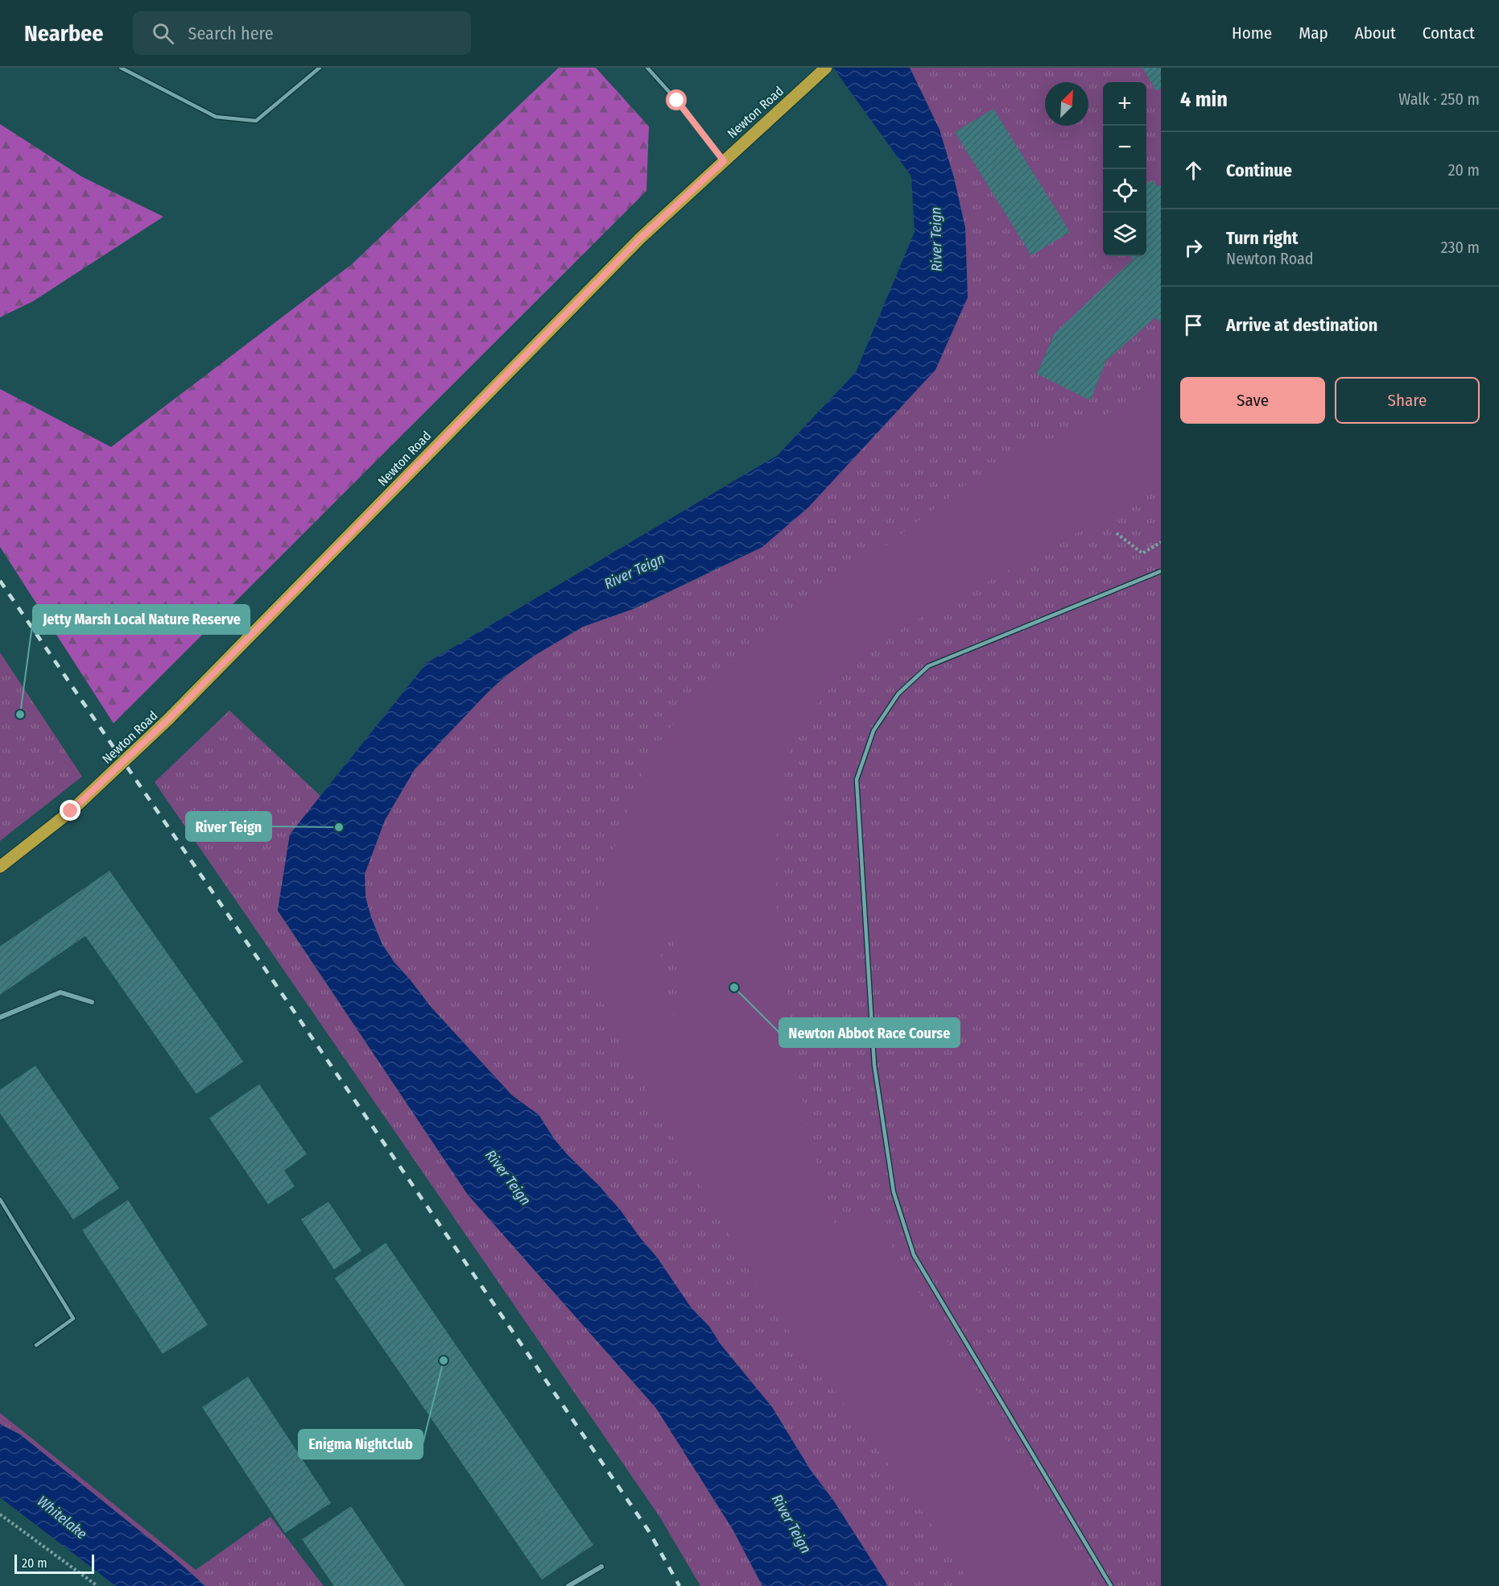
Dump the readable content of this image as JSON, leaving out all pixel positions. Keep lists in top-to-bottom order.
{
  "streets": {
    "main road": ["Newton Road"]
  },
  "water": ["River Teign", "Whitelake"],
  "places": [
    "Jetty Marsh Local Nature Reserve",
    "River Teign",
    "Newton Abbot Race Course",
    "Enigma Nightclub"
  ],
  "scale_bar": "20 m",
  "north": "top right",
  "page": {
    "header": "Nearbee",
    "search": "Search here",
    "nav": [
      "Home",
      "Map",
      "About",
      "Contact"
    ],
    "heading": ["4 min", "Walk · 250 m"],
    "map_buttons": ["+", "−"],
    "list": [
      ["Continue", "20 m"],
      ["Turn right", "Newton Road", "230 m"],
      "Arrive at destination"
    ],
    "buttons": ["Save", "Share"],
    "scale": "20 m"
  }
}
